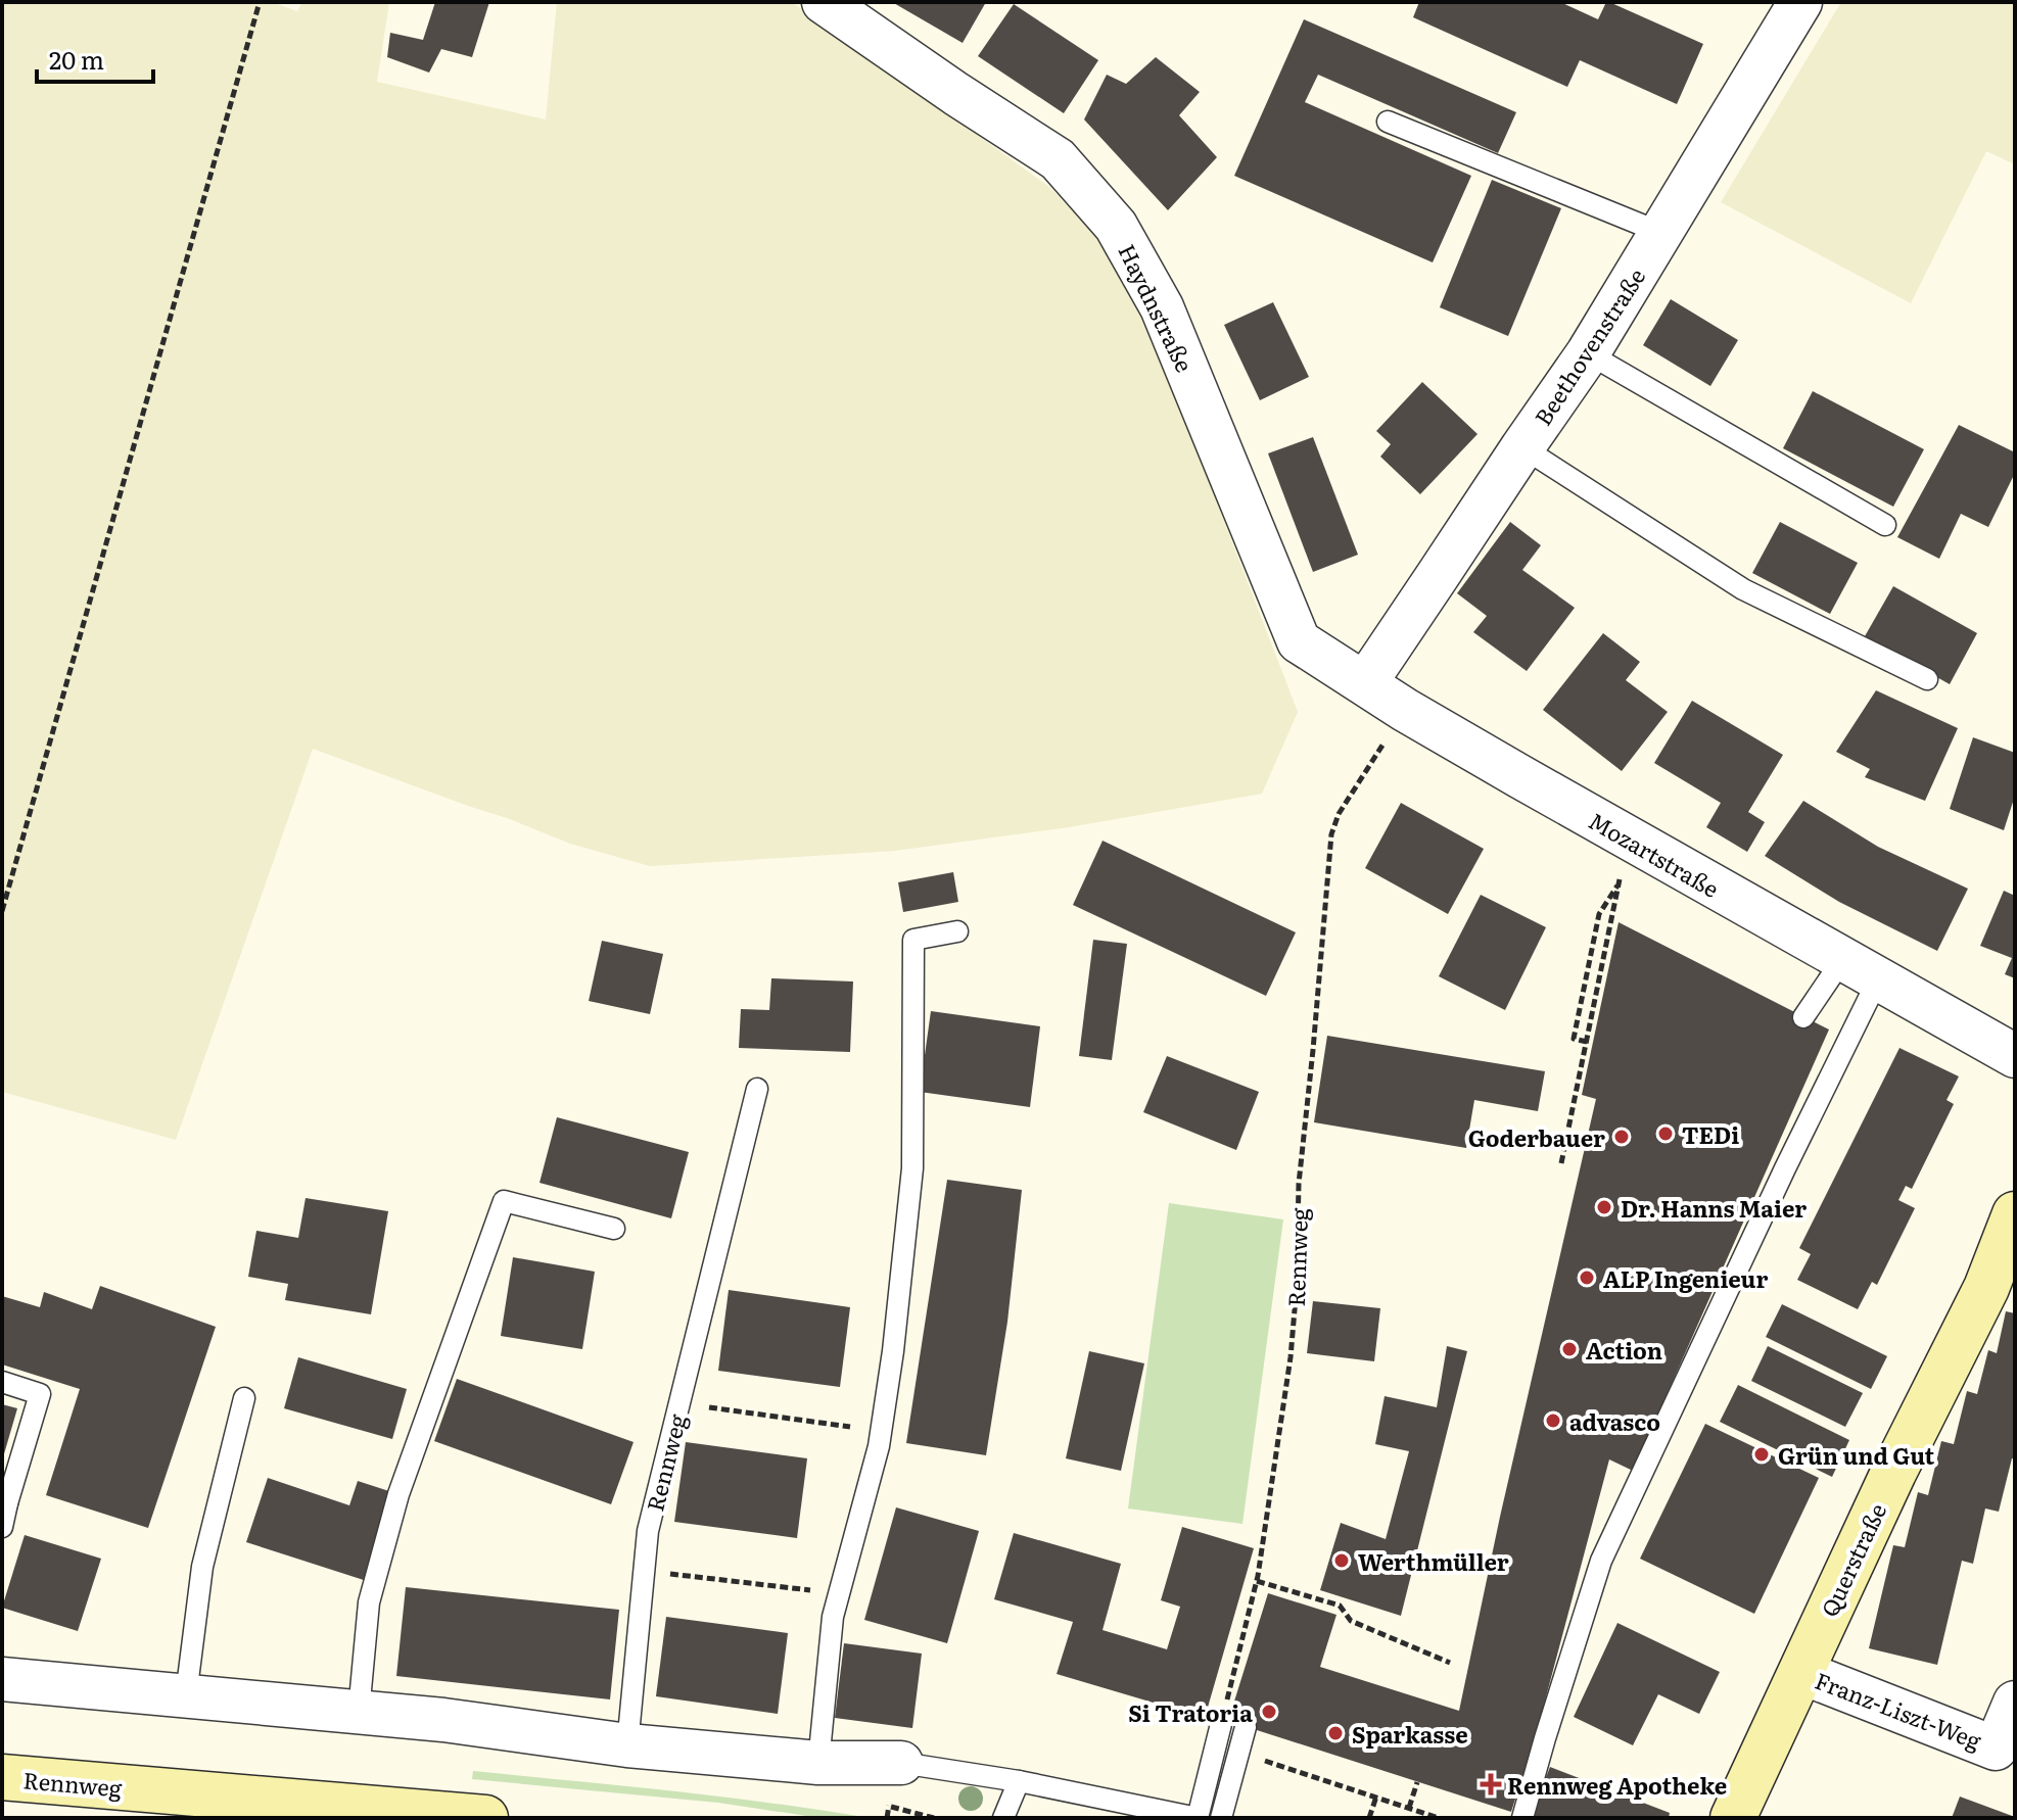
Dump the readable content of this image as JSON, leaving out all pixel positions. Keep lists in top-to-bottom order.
{
  "streets": {
    "street": [
      "Haydnstraße",
      "Beethovenstraße",
      "Mozartstraße",
      "Rennweg",
      "Querstraße",
      "Franz-Liszt-Weg"
    ]
  },
  "crossings": [
    ["Haydnstraße", "Mozartstraße"],
    ["Beethovenstraße", "Mozartstraße"],
    ["Mozartstraße", "Rennweg"],
    ["Querstraße", "Franz-Liszt-Weg"]
  ],
  "places": {
    "other": [
      "TEDi",
      "Goderbauer",
      "Dr. Hanns Maier",
      "ALP Ingenieur",
      "Action",
      "advasco",
      "Grün und Gut",
      "Werthmüller",
      "Si Tratoria",
      "Sparkasse"
    ],
    "health": ["Rennweg Apotheke"]
  },
  "scale_bar": "20 m"
}
